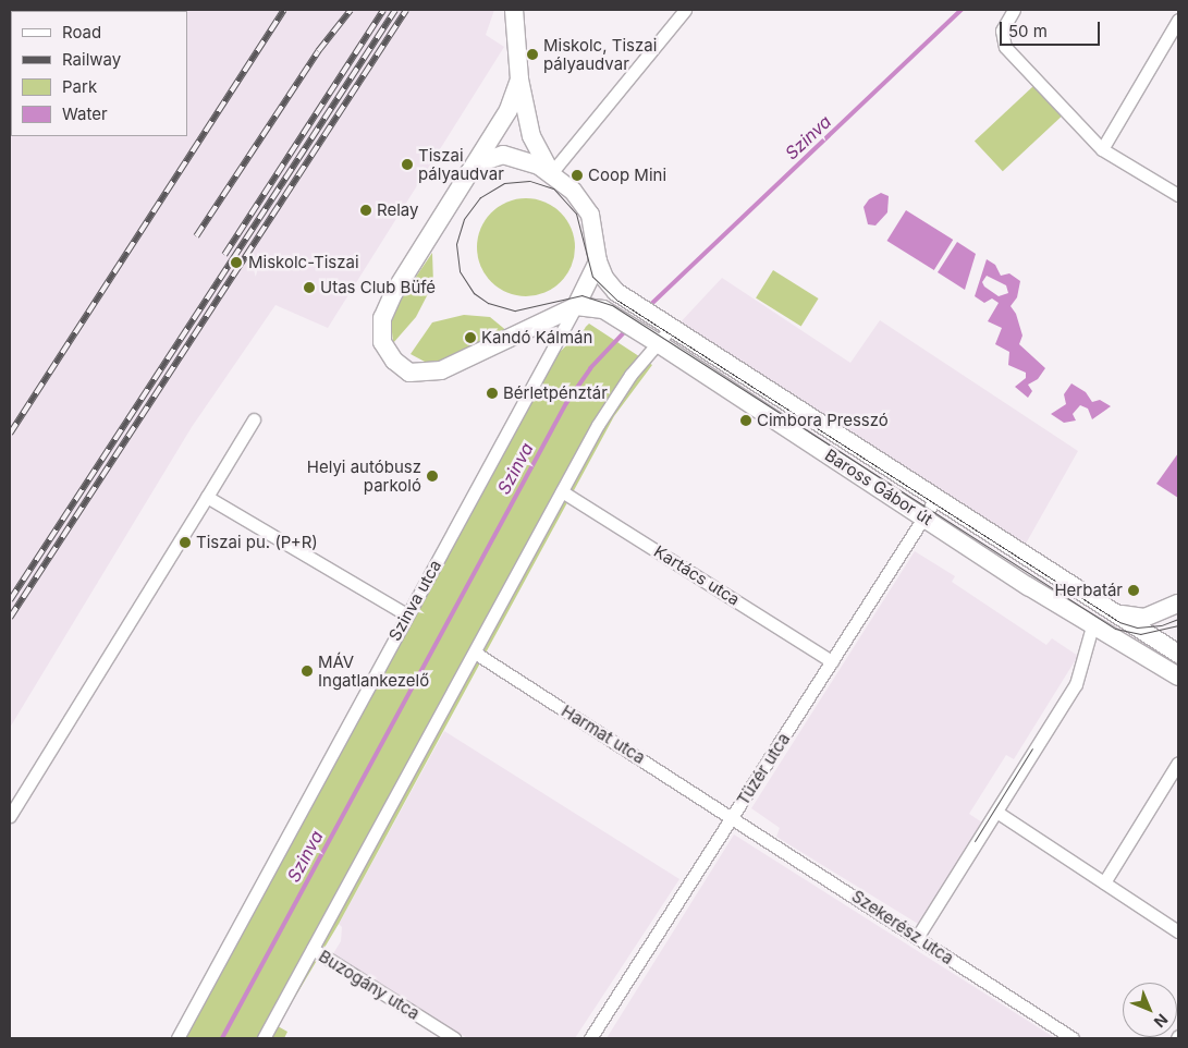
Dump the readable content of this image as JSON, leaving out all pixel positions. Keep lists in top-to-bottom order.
{
  "streets": {
    "street": [
      "Baross Gábor út",
      "Kartács utca",
      "Szinva utca",
      "Harmat utca",
      "Tüzér utca",
      "Szekerész utca",
      "Buzogány utca"
    ]
  },
  "crossings": [
    ["Baross Gábor út", "Szinva utca"],
    ["Baross Gábor út", "Tüzér utca"],
    ["Kartács utca", "Tüzér utca"],
    ["Harmat utca", "Tüzér utca"],
    ["Harmat utca", "Szekerész utca"],
    ["Tüzér utca", "Szekerész utca"]
  ],
  "water": ["Szinva"],
  "places": [
    "Miskolc, Tiszai pályaudvar",
    "Tiszai pályaudvar",
    "Coop Mini",
    "Relay",
    "Miskolc-Tiszai",
    "Utas Club Büfé",
    "Kandó Kálmán",
    "Bérletpénztár",
    "Cimbora Presszó",
    "Helyi autóbusz parkoló",
    "Tiszai pu. (P+R)",
    "Herbatár",
    "MÁV Ingatlankezelő"
  ],
  "legend": [
    "Road",
    "Railway",
    "Park",
    "Water"
  ],
  "scale_bar": "50 m",
  "north": "bottom right"
}
